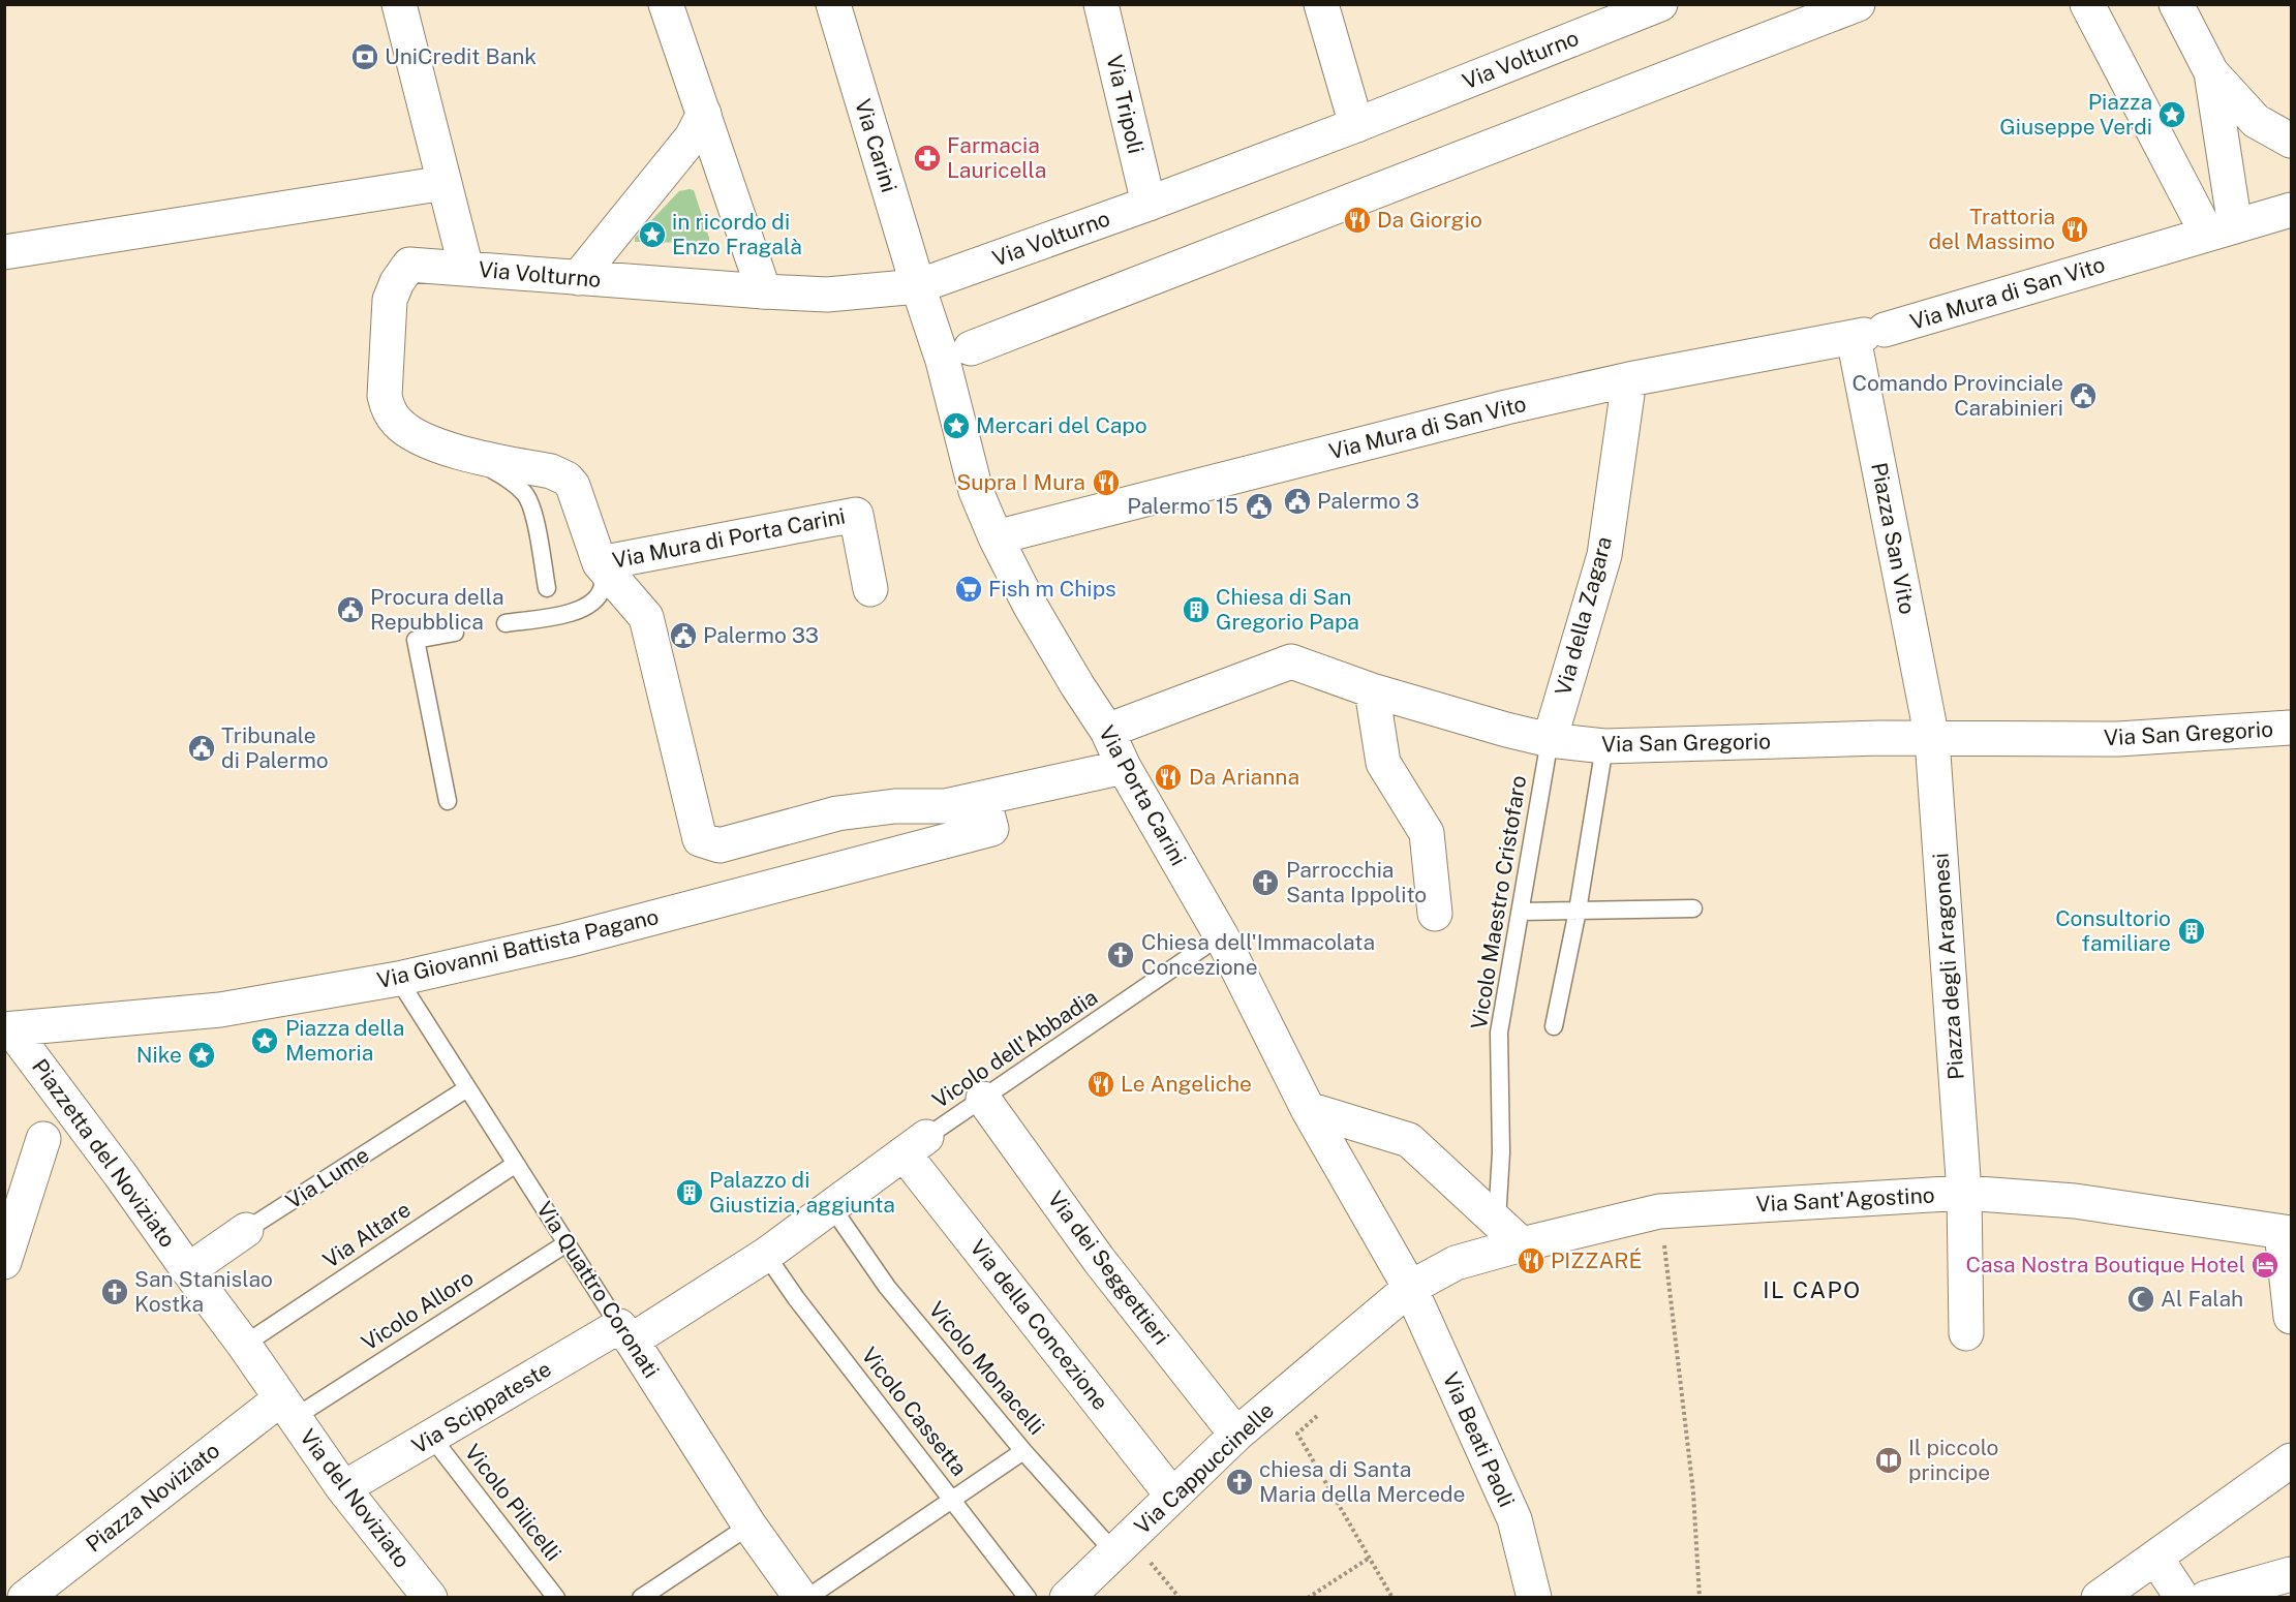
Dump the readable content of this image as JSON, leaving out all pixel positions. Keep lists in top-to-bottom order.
{
  "streets": {
    "street": [
      "Via Volturno",
      "Via Tripoli",
      "Via Carini",
      "Via Mura di San Vito",
      "Via Mura di Porta Carini",
      "Piazza San Vito",
      "Via della Zagara",
      "Via San Gregorio",
      "Via Porta Carini",
      "Via Giovanni Battista Pagano",
      "Piazza degli Aragonesi",
      "Piazzetta del Noviziato",
      "Via Lume",
      "Via Sant'Agostino",
      "Via dei Seggettieri",
      "Via Quattro Coronati",
      "Via della Concezione",
      "Via Scippateste",
      "Via Beati Paoli",
      "Via Cappuccinelle",
      "Piazza Noviziato",
      "Via del Noviziato"
    ],
    "lane": [
      "Vicolo Maestro Cristofaro",
      "Vicolo dell'Abbadia",
      "Via Altare",
      "Vicolo Alloro",
      "Vicolo Monacelli",
      "Vicolo Cassetta",
      "Vicolo Pilicelli"
    ]
  },
  "crossings": [
    ["Via Volturno", "Via Tripoli"],
    ["Via Volturno", "Via Carini"],
    ["Via Volturno", "Via Porta Carini"],
    ["Via Carini", "Via Porta Carini"],
    ["Via Mura di San Vito", "Piazza San Vito"],
    ["Via Mura di San Vito", "Via della Zagara"],
    ["Via Mura di San Vito", "Via Porta Carini"],
    ["Piazza San Vito", "Via San Gregorio"],
    ["Piazza San Vito", "Piazza degli Aragonesi"],
    ["Via della Zagara", "Via San Gregorio"],
    ["Via della Zagara", "Vicolo Maestro Cristofaro"],
    ["Via San Gregorio", "Via Porta Carini"],
    ["Via San Gregorio", "Vicolo Maestro Cristofaro"],
    ["Via San Gregorio", "Piazza degli Aragonesi"],
    ["Via Porta Carini", "Vicolo dell'Abbadia"],
    ["Via Porta Carini", "Via Sant'Agostino"],
    ["Via Porta Carini", "Via Beati Paoli"],
    ["Via Porta Carini", "Via Cappuccinelle"],
    ["Via Giovanni Battista Pagano", "Piazzetta del Noviziato"],
    ["Via Giovanni Battista Pagano", "Via Quattro Coronati"],
    ["Piazza degli Aragonesi", "Via Sant'Agostino"],
    ["Vicolo dell'Abbadia", "Via dei Seggettieri"],
    ["Vicolo dell'Abbadia", "Via della Concezione"],
    ["Vicolo dell'Abbadia", "Via Scippateste"],
    ["Piazzetta del Noviziato", "Via Lume"],
    ["Piazzetta del Noviziato", "Via Altare"],
    ["Piazzetta del Noviziato", "Vicolo Alloro"],
    ["Piazzetta del Noviziato", "Piazza Noviziato"],
    ["Piazzetta del Noviziato", "Via del Noviziato"],
    ["Via Lume", "Via Quattro Coronati"],
    ["Via Sant'Agostino", "Via Beati Paoli"],
    ["Via Sant'Agostino", "Via Cappuccinelle"],
    ["Via Altare", "Via Quattro Coronati"],
    ["Via dei Seggettieri", "Via Cappuccinelle"],
    ["Via Quattro Coronati", "Vicolo Alloro"],
    ["Via Quattro Coronati", "Via Scippateste"],
    ["Vicolo Alloro", "Piazza Noviziato"],
    ["Vicolo Alloro", "Via del Noviziato"],
    ["Via della Concezione", "Via Scippateste"],
    ["Via della Concezione", "Via Cappuccinelle"],
    ["Vicolo Monacelli", "Via Scippateste"],
    ["Vicolo Monacelli", "Via Cappuccinelle"],
    ["Via Scippateste", "Vicolo Cassetta"],
    ["Via Scippateste", "Via del Noviziato"],
    ["Via Scippateste", "Vicolo Pilicelli"],
    ["Via Beati Paoli", "Via Cappuccinelle"],
    ["Piazza Noviziato", "Via del Noviziato"]
  ],
  "districts": ["IL CAPO"],
  "places": {
    "bank": ["UniCredit Bank"],
    "place": [
      "Piazza Giuseppe Verdi",
      "in ricordo di Enzo Fragalà",
      "Mercari del Capo",
      "Piazza della Memoria",
      "Nike"
    ],
    "pharmacy": ["Farmacia Lauricella"],
    "restaurant": [
      "Da Giorgio",
      "Trattoria del Massimo",
      "Supra I Mura",
      "Da Arianna",
      "Le Angeliche",
      "PIZZARÉ"
    ],
    "public building": [
      "Comando Provinciale Carabinieri",
      "Palermo 3",
      "Palermo 15",
      "Procura della Repubblica",
      "Palermo 33",
      "Tribunale di Palermo"
    ],
    "supermarket": ["Fish m Chips"],
    "building": ["Chiesa di San Gregorio Papa", "Consultorio familiare", "Palazzo di Giustizia, aggiunta"],
    "church": [
      "Parrocchia Santa Ippolito",
      "Chiesa dell'Immacolata Concezione",
      "San Stanislao Kostka",
      "chiesa di Santa Maria della Mercede"
    ],
    "hotel": ["Casa Nostra Boutique Hotel"],
    "mosque": ["Al Falah"],
    "library": ["Il piccolo principe"]
  }
}
